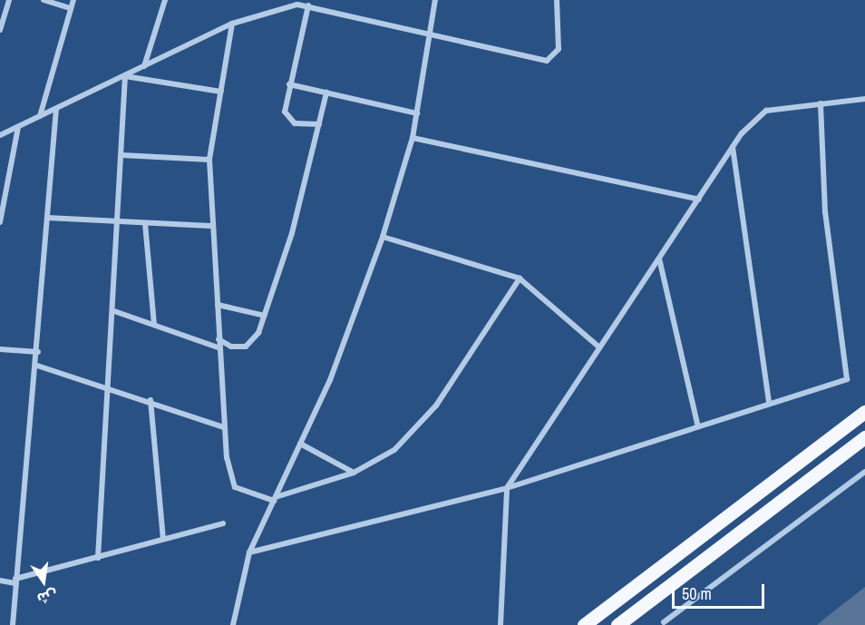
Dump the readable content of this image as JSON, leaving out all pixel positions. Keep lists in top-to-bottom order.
{
  "scale_bar": "50 m",
  "north": "bottom"
}
